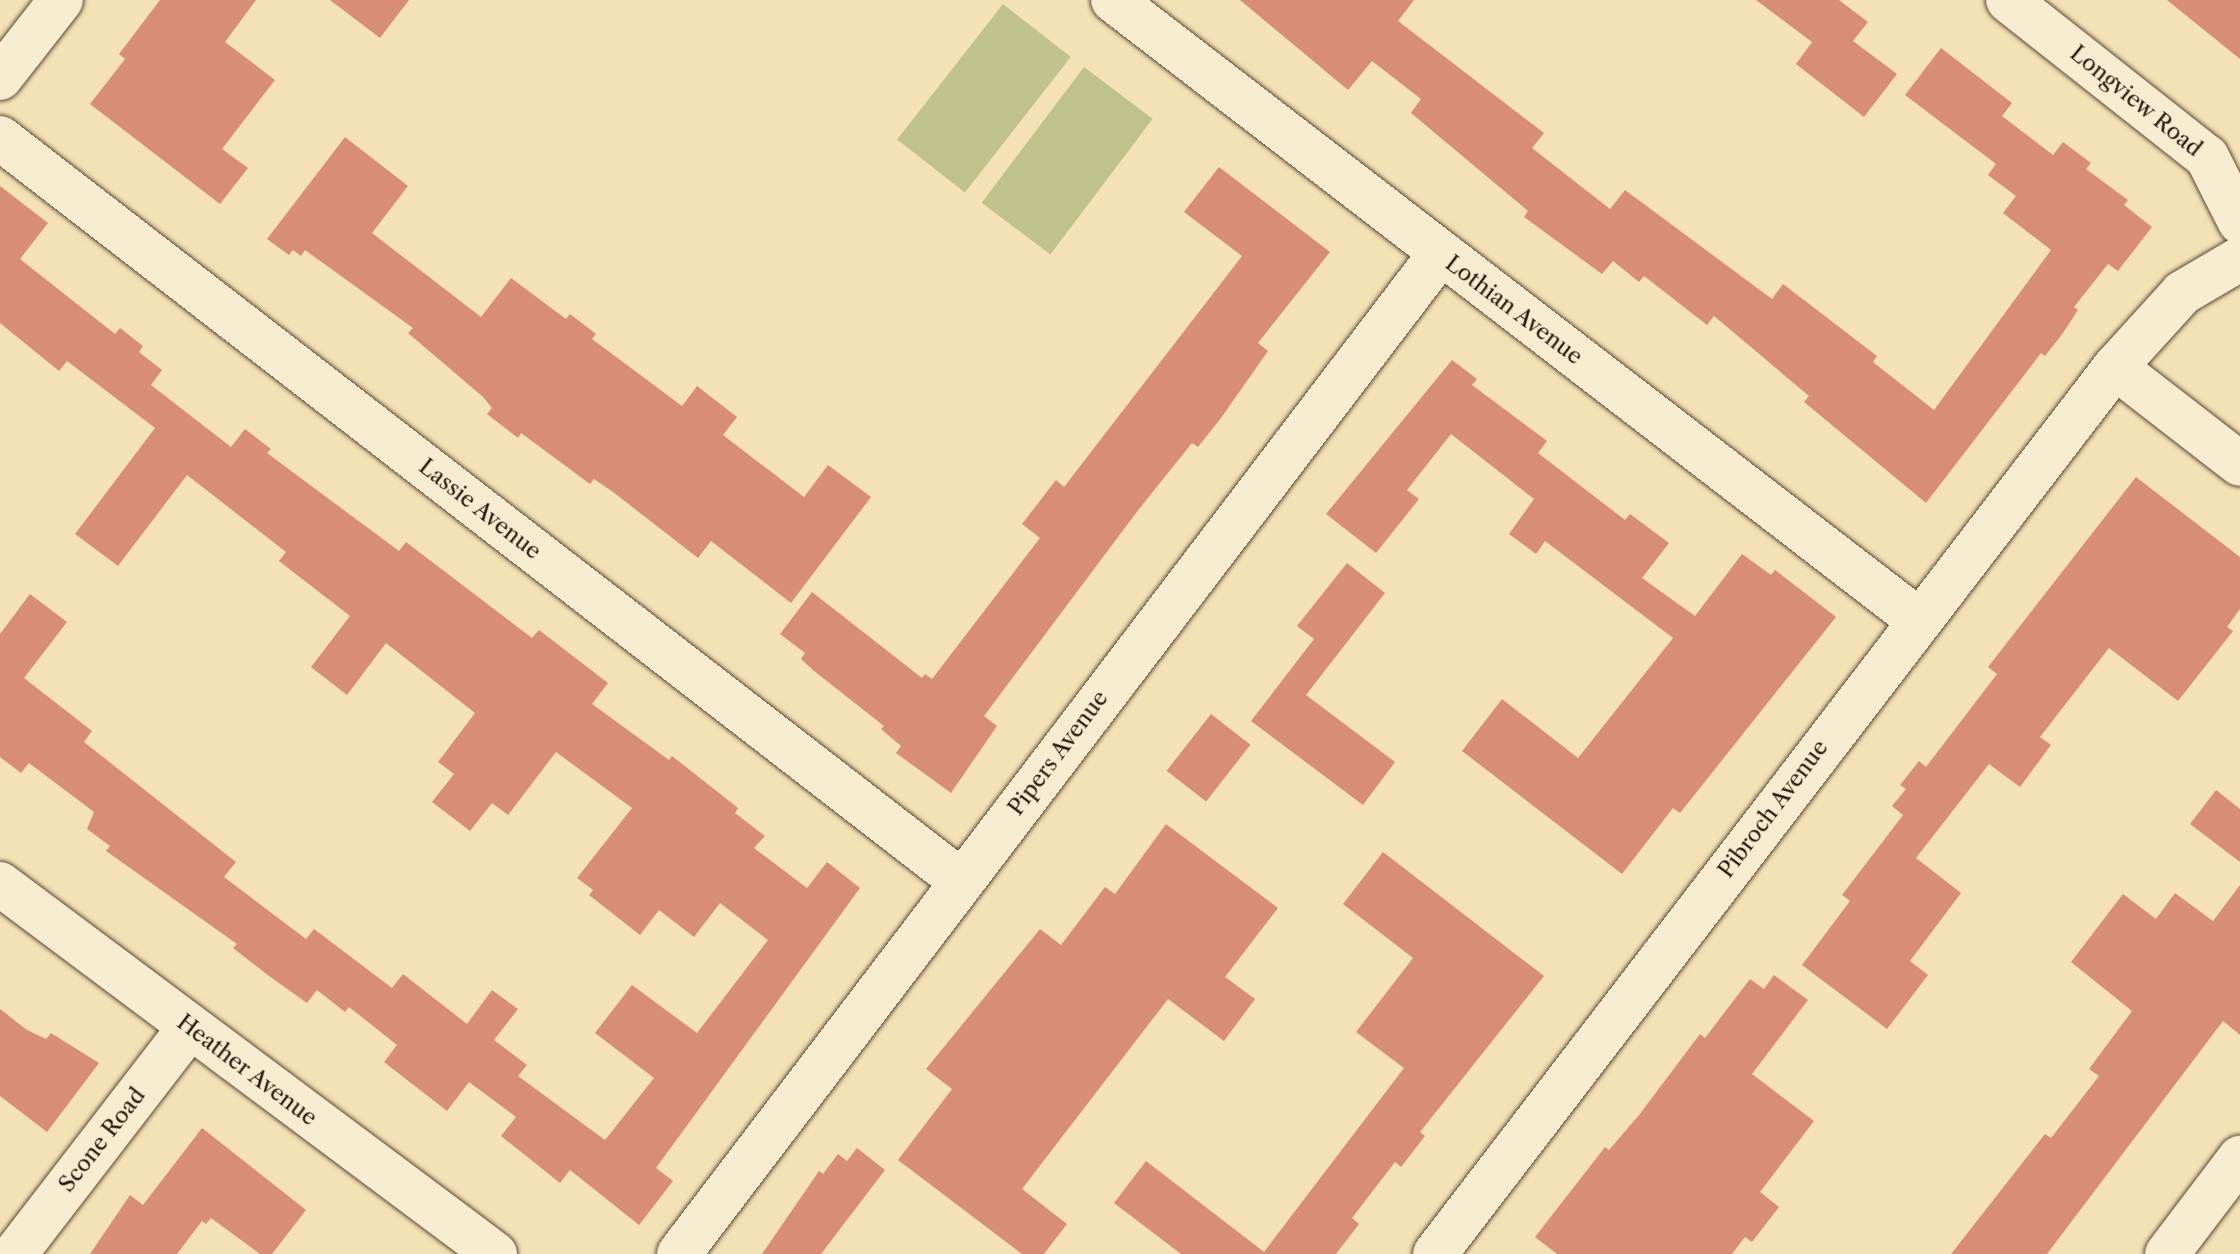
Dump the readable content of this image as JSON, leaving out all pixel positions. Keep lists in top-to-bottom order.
{
  "streets": {
    "street": [
      "Longview Road",
      "Lothian Avenue",
      "Lassie Avenue",
      "Pipers Avenue",
      "Pibroch Avenue",
      "Heather Avenue",
      "Scone Road"
    ]
  },
  "crossings": [
    ["Lothian Avenue", "Pipers Avenue"],
    ["Lothian Avenue", "Pibroch Avenue"],
    ["Lassie Avenue", "Pipers Avenue"],
    ["Heather Avenue", "Scone Road"]
  ]
}
